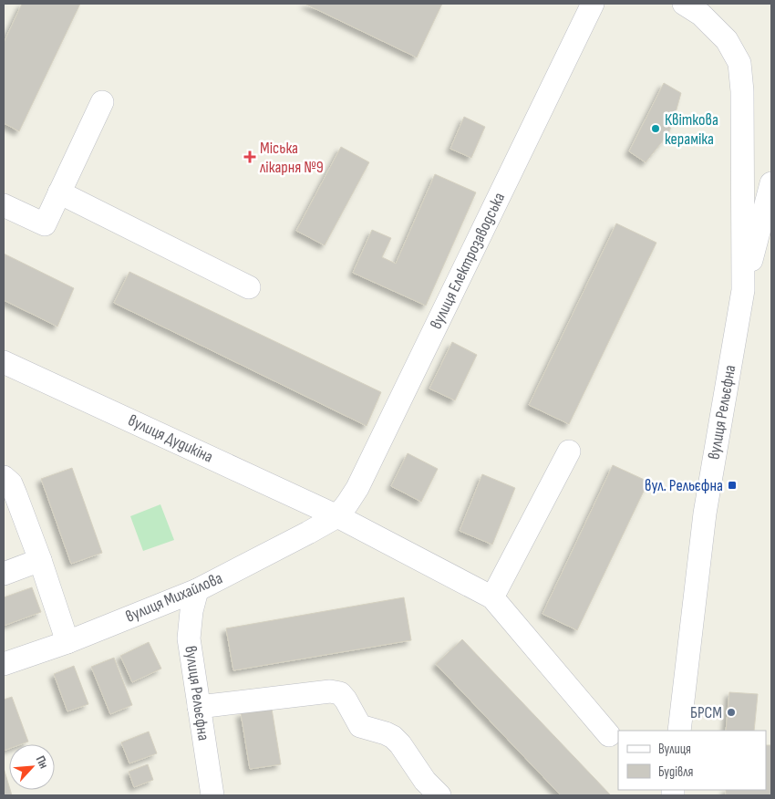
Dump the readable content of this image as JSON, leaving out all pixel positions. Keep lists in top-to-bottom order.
{
  "streets": {
    "street": [
      "вулиця Електрозаводська",
      "вулиця Рельєфна",
      "вулиця Дудикіна",
      "вулиця Михайлова"
    ]
  },
  "crossings": [
    ["вулиця Електрозаводська", "вулиця Дудикіна"],
    ["вулиця Електрозаводська", "вулиця Михайлова"],
    ["вулиця Рельєфна", "вулиця Михайлова"],
    ["вулиця Дудикіна", "вулиця Михайлова"]
  ],
  "places": {
    "other": ["Квіткова кераміка", "БРСМ"],
    "health": ["Міська лікарня №9"],
    "transit": ["вул. Рельєфна"]
  },
  "legend": ["Вулиця", "Будівля"],
  "north": "top right"
}
